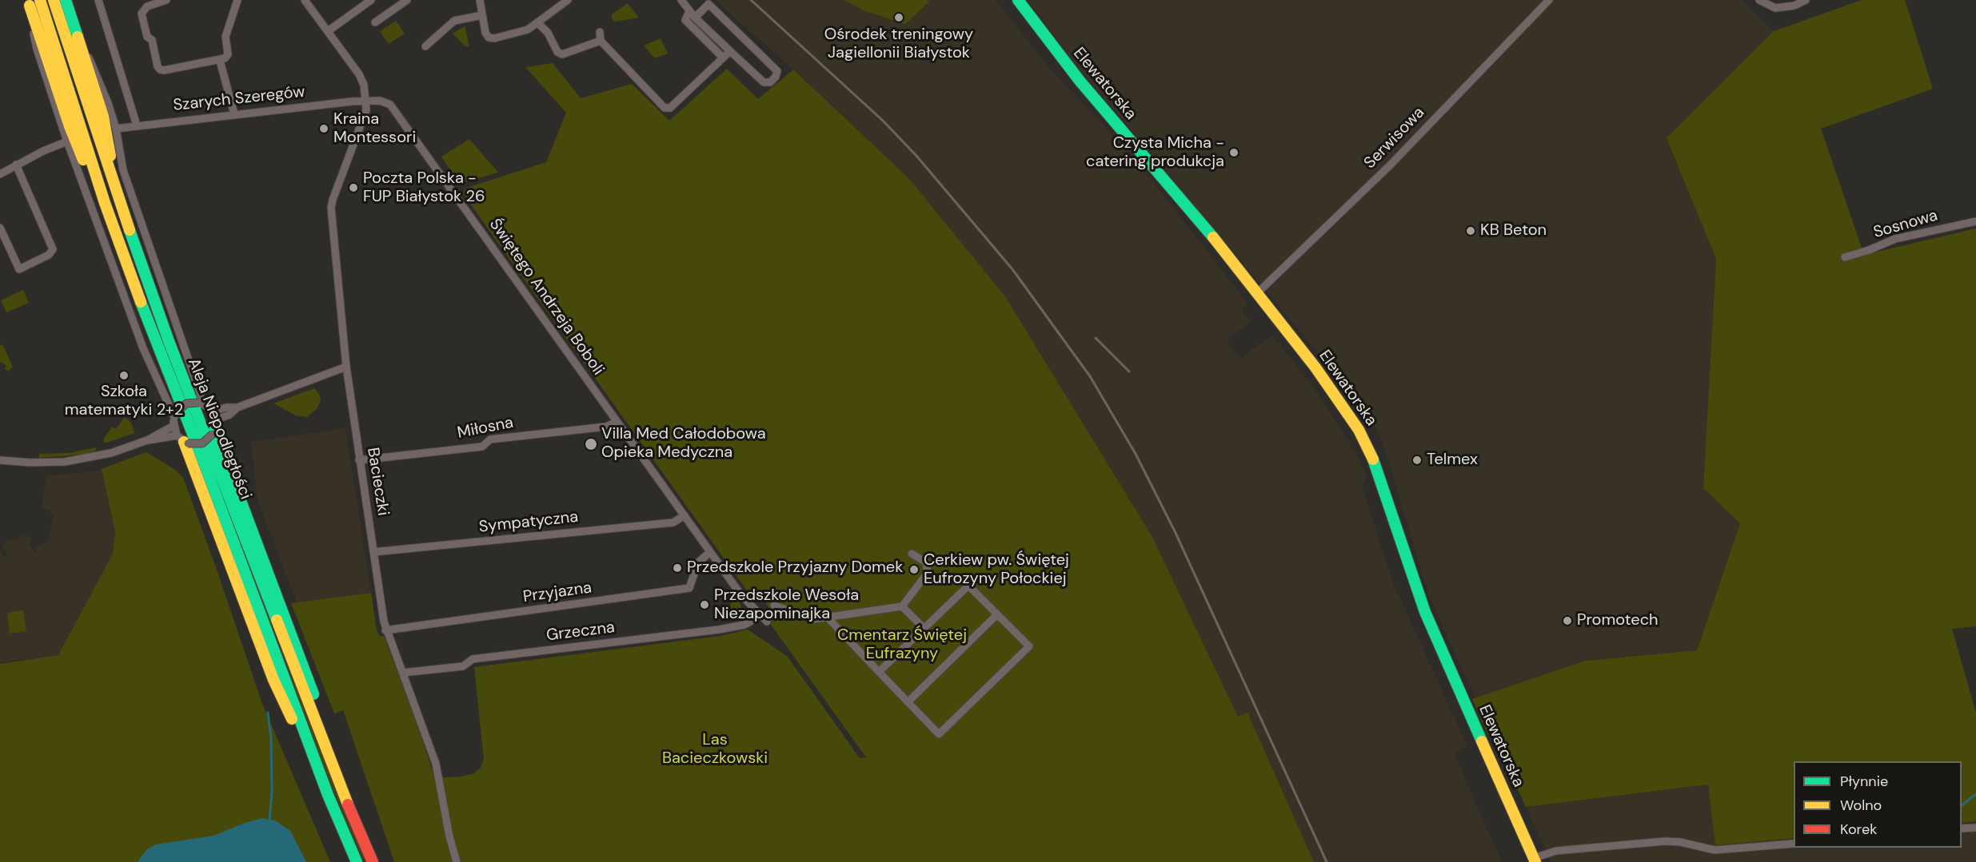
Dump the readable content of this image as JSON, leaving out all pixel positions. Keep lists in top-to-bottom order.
{
  "streets": {
    "main road": ["Elewatorska", "Aleja Niepodległości"],
    "street": [
      "Szarych Szeregów",
      "Serwisowa",
      "Sosnowa",
      "Świętego Andrzeja Boboli",
      "Miłosna",
      "Bacieczki",
      "Sympatyczna",
      "Przyjazna",
      "Grzeczna"
    ]
  },
  "crossings": [
    ["Elewatorska", "Serwisowa"],
    ["Szarych Szeregów", "Świętego Andrzeja Boboli"],
    ["Szarych Szeregów", "Bacieczki"],
    ["Świętego Andrzeja Boboli", "Miłosna"],
    ["Świętego Andrzeja Boboli", "Bacieczki"],
    ["Świętego Andrzeja Boboli", "Sympatyczna"],
    ["Świętego Andrzeja Boboli", "Przyjazna"],
    ["Świętego Andrzeja Boboli", "Grzeczna"],
    ["Miłosna", "Bacieczki"],
    ["Bacieczki", "Sympatyczna"],
    ["Bacieczki", "Przyjazna"],
    ["Bacieczki", "Grzeczna"]
  ],
  "parks": ["Cmentarz Świętej Eufrazyny", "Las Bacieczkowski"],
  "places": [
    "Ośrodek treningowy Jagiellonii Białystok",
    "Kraina Montessori",
    "Czysta Micha - catering produkcja",
    "Poczta Polska - FUP Białystok 26",
    "KB Beton",
    "Szkoła matematyki 2+2",
    "Villa Med Całodobowa Opieka Medyczna",
    "Telmex",
    "Przedszkole Przyjazny Domek",
    "Cerkiew pw. Świętej Eufrozyny Połockiej",
    "Przedszkole Wesoła Niezapominajka",
    "Promotech"
  ],
  "legend": ["Płynnie", "Wolno", "Korek"]
}
